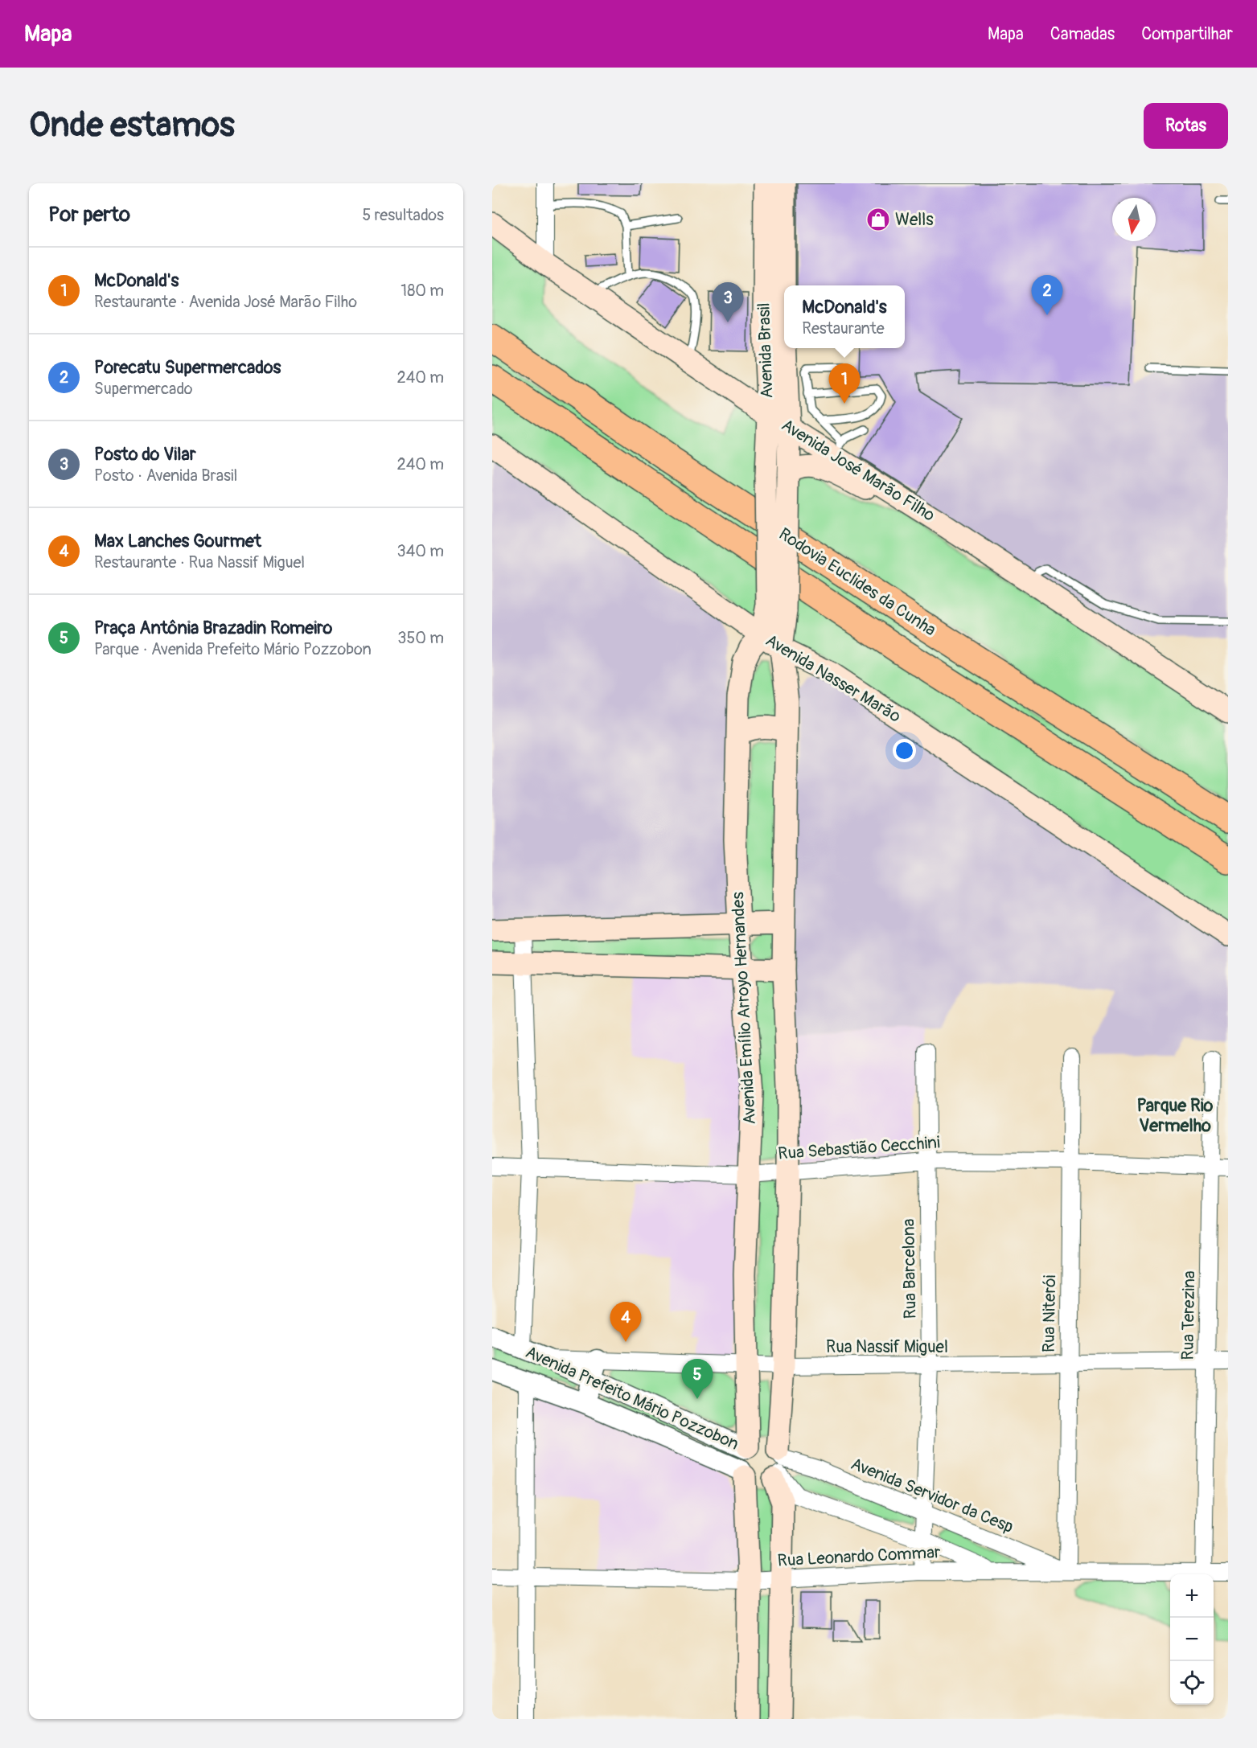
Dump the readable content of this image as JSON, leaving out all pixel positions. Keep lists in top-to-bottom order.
{
  "streets": {
    "highway": ["Rodovia Euclides da Cunha"],
    "main road": [
      "Avenida Brasil",
      "Avenida José Marão Filho",
      "Avenida Nasser Marão",
      "Avenida Emílio Arroyo Hernandes"
    ],
    "street": [
      "Rua Sebastião Cecchini",
      "Rua Barcelona",
      "Rua Niterói",
      "Rua Terezina",
      "Rua Nassif Miguel",
      "Avenida Prefeito Mário Pozzobon",
      "Avenida Servidor da Cesp",
      "Rua Leonardo Commar"
    ]
  },
  "crossings": [
    ["Avenida Brasil", "Avenida José Marão Filho"],
    ["Avenida Brasil", "Avenida Emílio Arroyo Hernandes"],
    ["Avenida Nasser Marão", "Avenida Emílio Arroyo Hernandes"],
    ["Avenida Emílio Arroyo Hernandes", "Rua Sebastião Cecchini"],
    ["Avenida Emílio Arroyo Hernandes", "Rua Nassif Miguel"],
    ["Avenida Emílio Arroyo Hernandes", "Avenida Prefeito Mário Pozzobon"],
    ["Avenida Emílio Arroyo Hernandes", "Avenida Servidor da Cesp"],
    ["Avenida Emílio Arroyo Hernandes", "Rua Leonardo Commar"],
    ["Rua Sebastião Cecchini", "Rua Barcelona"],
    ["Rua Sebastião Cecchini", "Rua Niterói"],
    ["Rua Sebastião Cecchini", "Rua Terezina"],
    ["Rua Barcelona", "Rua Nassif Miguel"],
    ["Rua Barcelona", "Avenida Servidor da Cesp"],
    ["Rua Barcelona", "Rua Leonardo Commar"],
    ["Rua Niterói", "Rua Nassif Miguel"],
    ["Rua Niterói", "Avenida Servidor da Cesp"],
    ["Rua Niterói", "Rua Leonardo Commar"],
    ["Rua Terezina", "Rua Nassif Miguel"],
    ["Rua Terezina", "Rua Leonardo Commar"],
    ["Rua Nassif Miguel", "Avenida Prefeito Mário Pozzobon"],
    ["Avenida Prefeito Mário Pozzobon", "Avenida Servidor da Cesp"],
    ["Avenida Servidor da Cesp", "Rua Leonardo Commar"]
  ],
  "districts": ["Parque Rio Vermelho"],
  "places": {
    "shop": ["Wells"]
  },
  "north": "bottom",
  "page": {
    "header": "Mapa",
    "nav": ["Mapa", "Camadas", "Compartilhar"],
    "buttons": "Rotas",
    "title": "Onde estamos",
    "heading": ["Por perto", "5 resultados"],
    "list": [
      {
        "mark": "1",
        "name": "McDonald's",
        "note": "Restaurante · Avenida José Marão Filho",
        "value": "180 m"
      },
      {
        "mark": "2",
        "name": "Porecatu Supermercados",
        "note": "Supermercado",
        "value": "240 m"
      },
      {
        "mark": "3",
        "name": "Posto do Vilar",
        "note": "Posto · Avenida Brasil",
        "value": "240 m"
      },
      {
        "mark": "4",
        "name": "Max Lanches Gourmet",
        "note": "Restaurante · Rua Nassif Miguel",
        "value": "340 m"
      },
      {
        "mark": "5",
        "name": "Praça Antônia Brazadin Romeiro",
        "note": "Parque · Avenida Prefeito Mário Pozzobon",
        "value": "350 m"
      }
    ],
    "pins": [
      "2",
      "3",
      "1",
      "4",
      "5"
    ],
    "popup": ["McDonald's", "Restaurante"],
    "map_buttons": ["+", "−"]
  }
}
